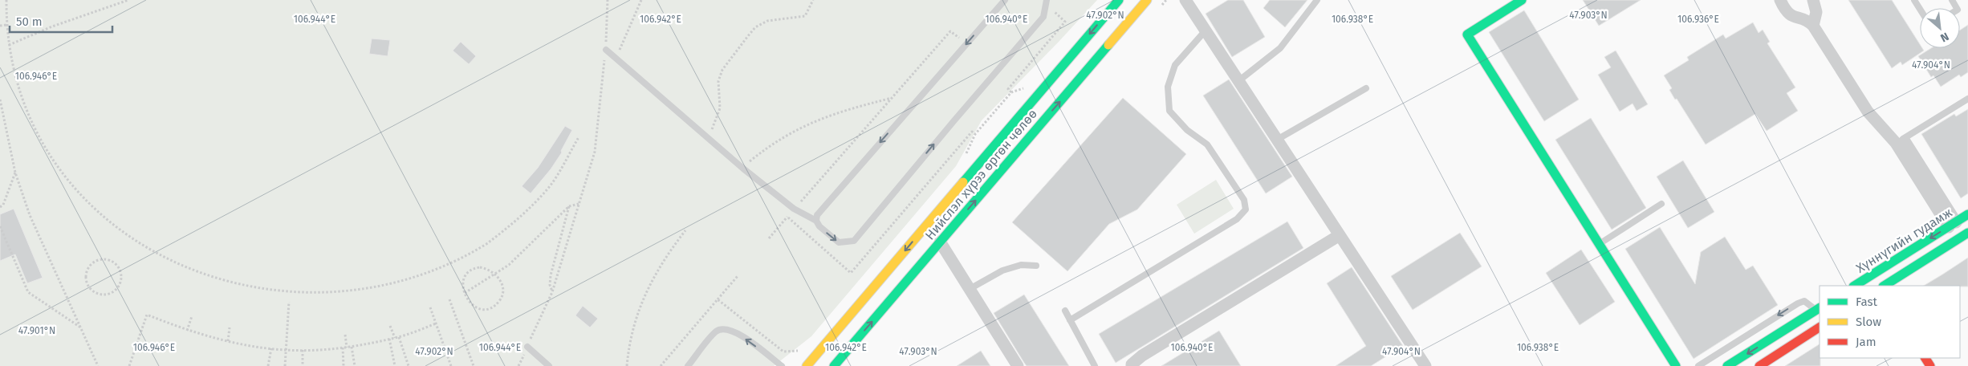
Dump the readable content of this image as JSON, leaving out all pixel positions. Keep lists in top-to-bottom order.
{
  "streets": {
    "main road": ["Нийслэл хүрээ өргөн чөлөө", "Хүннүгийн гудамж"]
  },
  "legend": ["Fast", "Slow", "Jam"],
  "scale_bar": "50 m",
  "north": "bottom right",
  "coordinates": [
    "47.902°N",
    "47.903°N",
    "106.944°E",
    "106.942°E",
    "106.940°E",
    "106.938°E",
    "106.936°E",
    "47.904°N",
    "106.946°E",
    "47.901°N"
  ]
}
